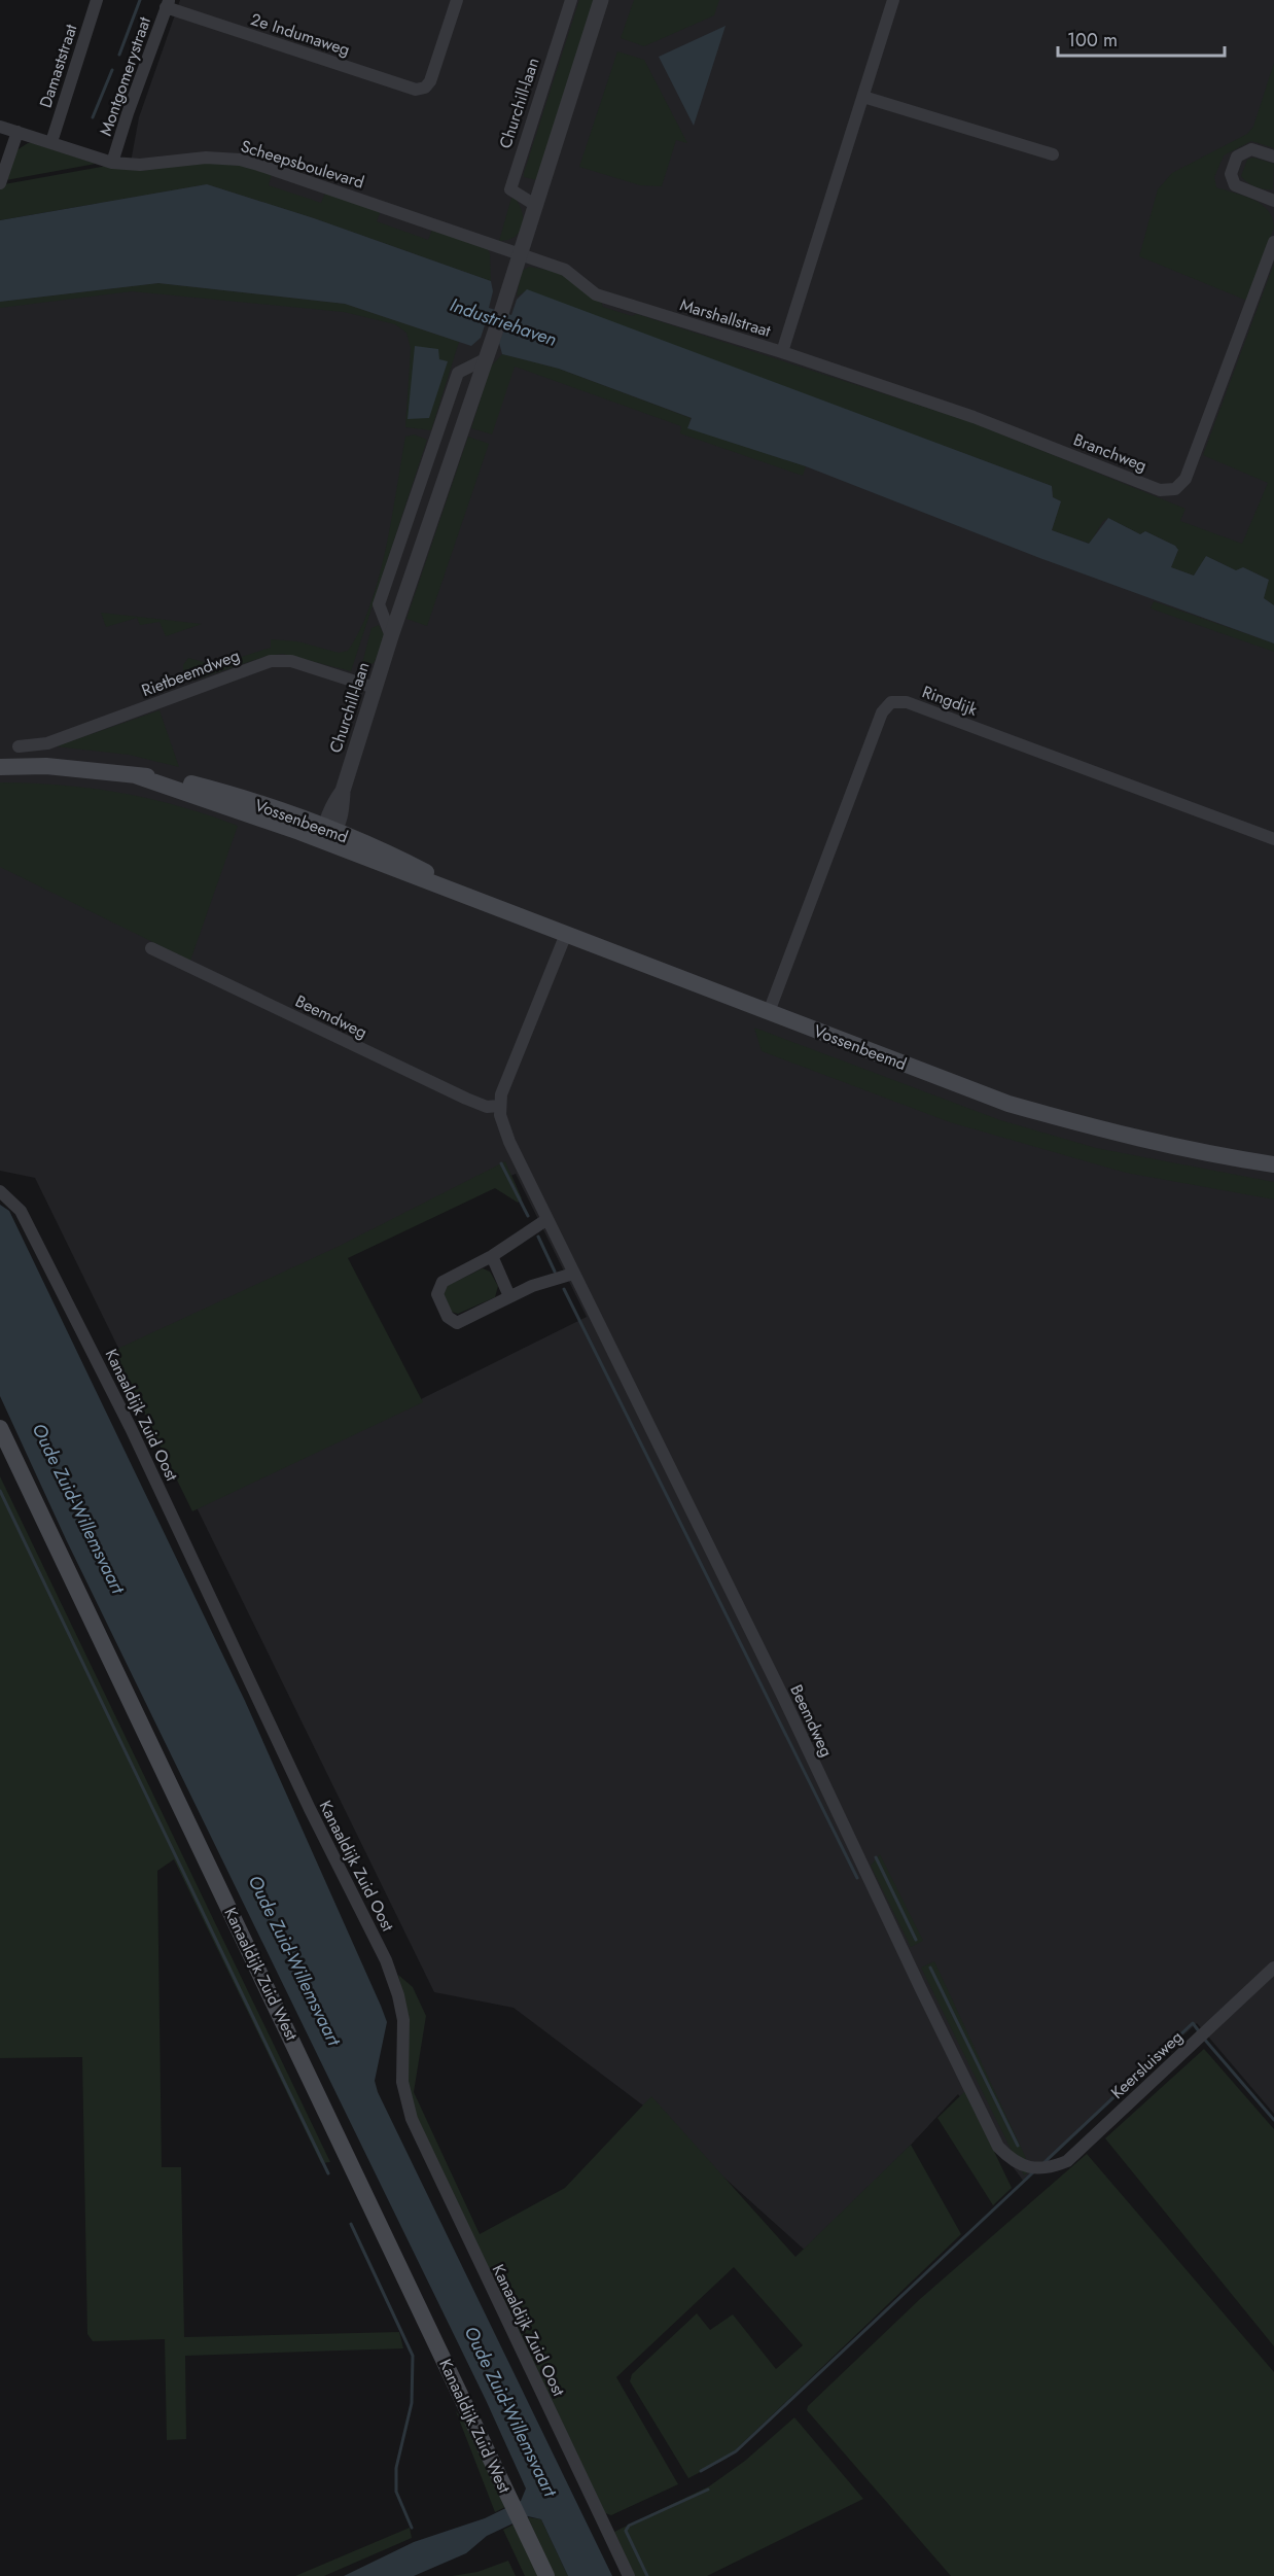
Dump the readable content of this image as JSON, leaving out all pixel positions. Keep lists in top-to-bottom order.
{
  "streets": {
    "main road": ["Vossenbeemd", "Kanaaldijk Zuid West"],
    "street": [
      "2e Indumaweg",
      "Damaststraat",
      "Montgomerystraat",
      "Churchill-laan",
      "Scheepsboulevard",
      "Marshallstraat",
      "Branchweg",
      "Rietbeemdweg",
      "Ringdijk",
      "Beemdweg",
      "Kanaaldijk Zuid Oost",
      "Keersluisweg"
    ]
  },
  "crossings": [
    ["2e Indumaweg", "Montgomerystraat"],
    ["Damaststraat", "Scheepsboulevard"],
    ["Montgomerystraat", "Scheepsboulevard"],
    ["Churchill-laan", "Scheepsboulevard"],
    ["Churchill-laan", "Marshallstraat"],
    ["Churchill-laan", "Rietbeemdweg"],
    ["Churchill-laan", "Vossenbeemd"],
    ["Scheepsboulevard", "Marshallstraat"],
    ["Marshallstraat", "Branchweg"],
    ["Ringdijk", "Vossenbeemd"],
    ["Beemdweg", "Keersluisweg"]
  ],
  "water": ["Industriehaven", "Oude Zuid-Willemsvaart"],
  "scale_bar": "100 m"
}
